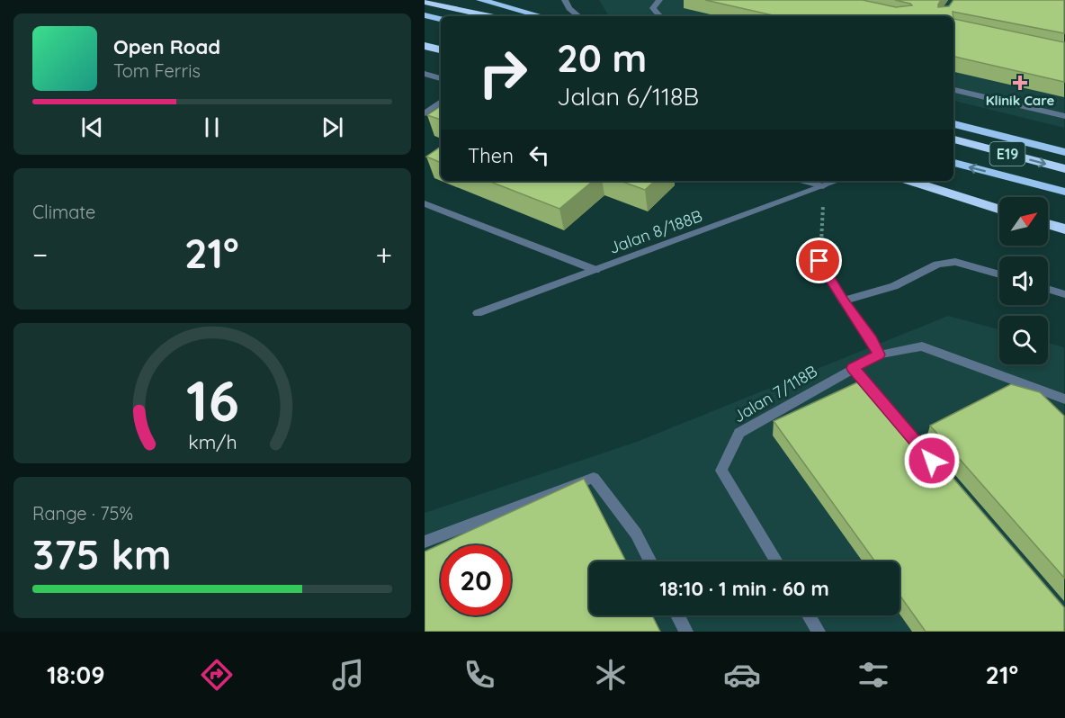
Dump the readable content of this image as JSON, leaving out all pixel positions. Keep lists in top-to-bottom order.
{
  "streets": {
    "highway": ["E19"],
    "street": ["Jalan 8/188B", "Jalan 7/118B"]
  },
  "places": {
    "health": ["Klinik Care"]
  },
  "north": "top right",
  "page": {
    "turn": ["20 m", "Jalan 6/118B"],
    "song": ["Open Road", "Tom Ferris"],
    "then": "Then",
    "tile": [
      "Climate",
      ["Range · 75%", "375 km"]
    ],
    "heat": ["−", "21°", "+"],
    "limit": "20",
    "trip": "18:10 · 1 min · 60 m",
    "tabs": ["18:09", "21°"],
    "gauge": ["16", "km/h"]
  }
}
